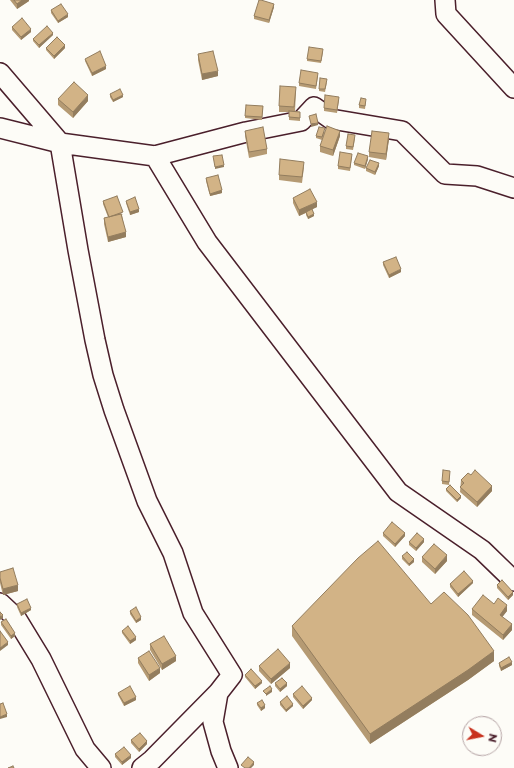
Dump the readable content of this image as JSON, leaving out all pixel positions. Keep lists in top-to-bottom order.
{
  "north": "right"
}
